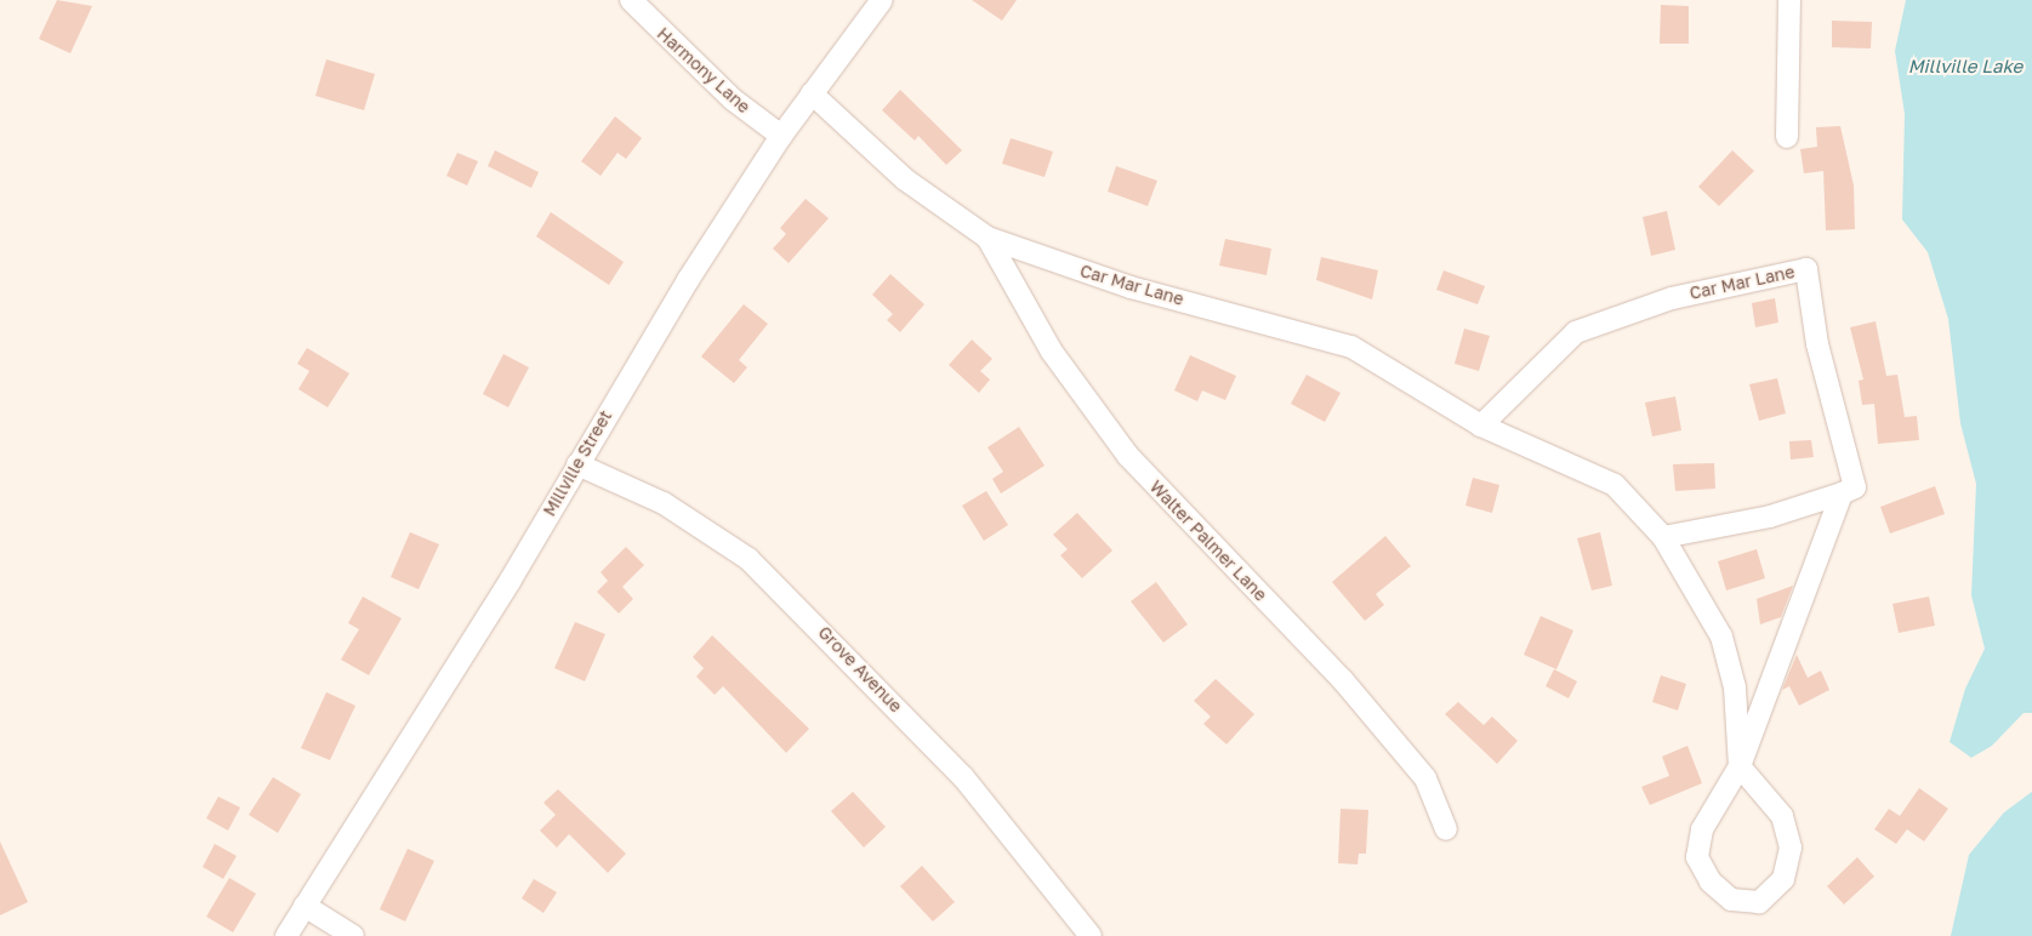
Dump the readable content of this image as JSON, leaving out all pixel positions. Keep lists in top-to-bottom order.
{
  "streets": {
    "street": [
      "Harmony Lane",
      "Car Mar Lane",
      "Millville Street",
      "Walter Palmer Lane",
      "Grove Avenue"
    ]
  },
  "crossings": [
    ["Harmony Lane", "Millville Street"],
    ["Car Mar Lane", "Millville Street"],
    ["Car Mar Lane", "Walter Palmer Lane"],
    ["Millville Street", "Grove Avenue"]
  ],
  "water": ["Millville Lake"]
}
